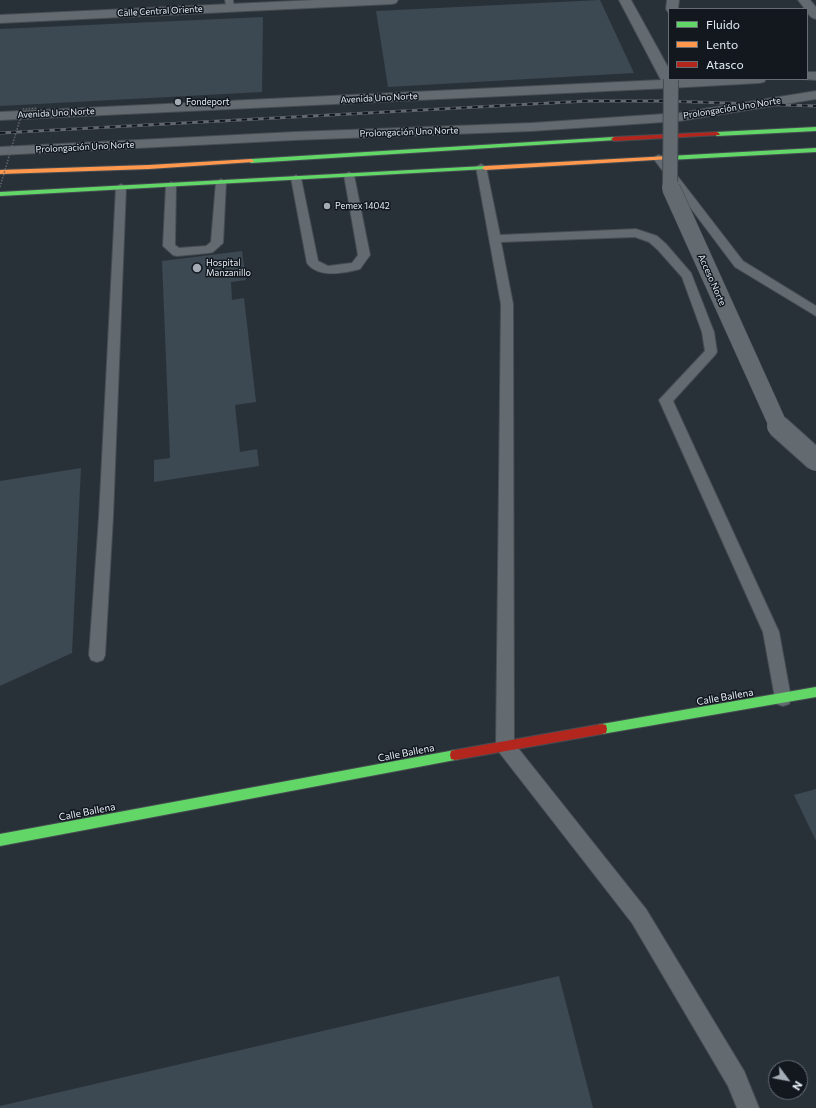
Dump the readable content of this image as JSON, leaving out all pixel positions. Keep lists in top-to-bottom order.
{
  "streets": {
    "main road": ["Calle Ballena"],
    "street": [
      "Calle Central Oriente",
      "Avenida Uno Norte",
      "Prolongación Uno Norte",
      "Acceso Norte"
    ]
  },
  "crossings": [
    ["Avenida Uno Norte", "Acceso Norte"]
  ],
  "places": ["Fondeport", "Pemex 14042", "Hospital Manzanillo"],
  "legend": ["Fluido", "Lento", "Atasco"],
  "north": "bottom right"
}
